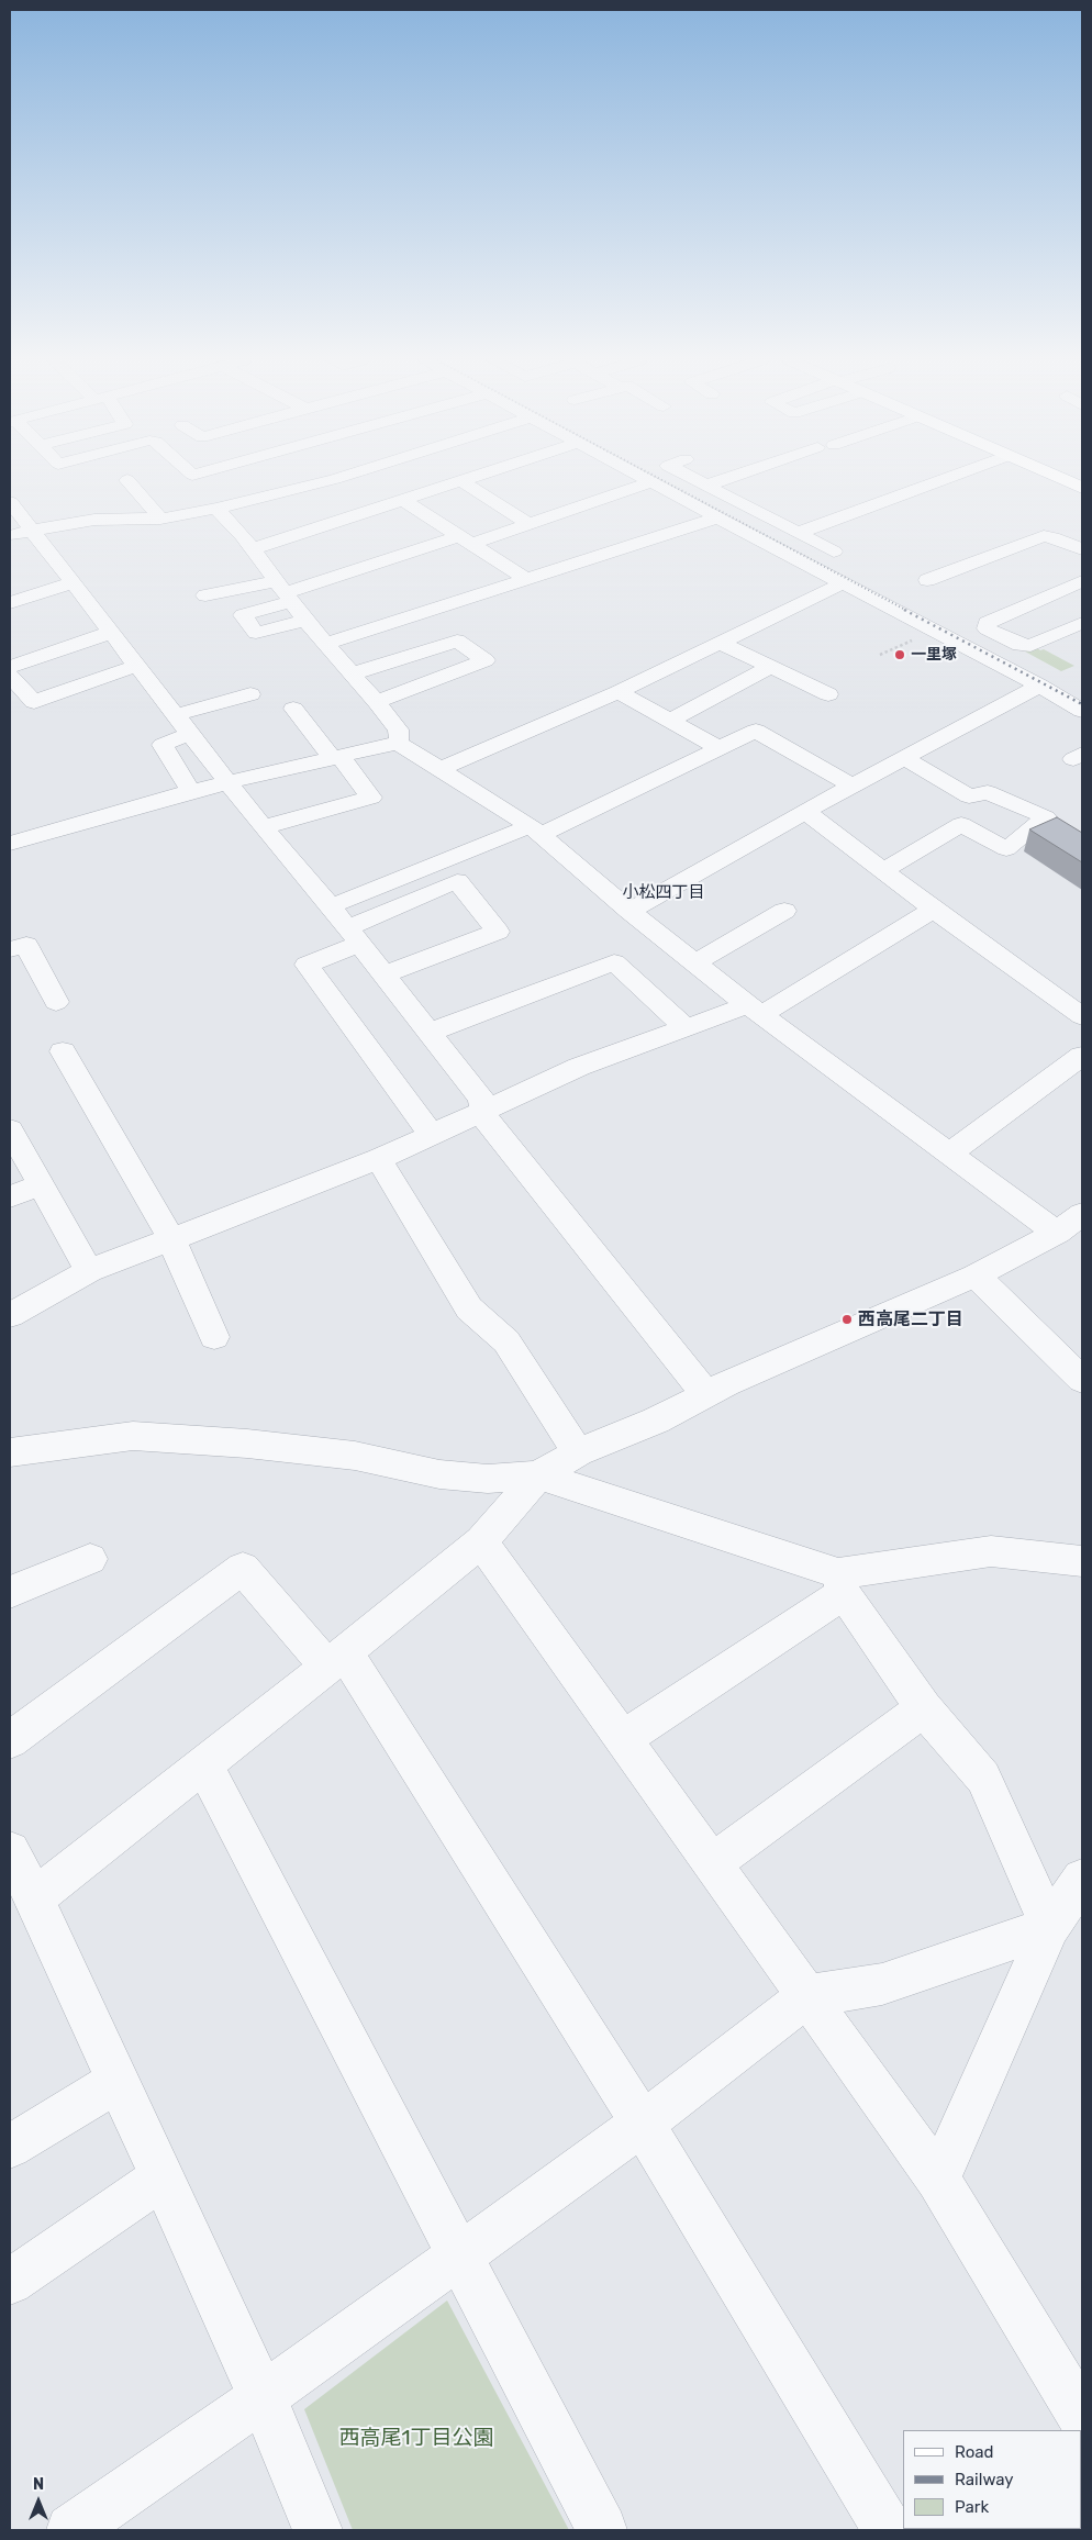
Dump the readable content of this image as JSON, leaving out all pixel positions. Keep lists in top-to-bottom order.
{
  "districts": ["小松四丁目"],
  "parks": ["西高尾1丁目公園"],
  "places": ["一里塚", "西高尾二丁目"],
  "legend": ["Road", "Railway", "Park"],
  "north": "top"
}
